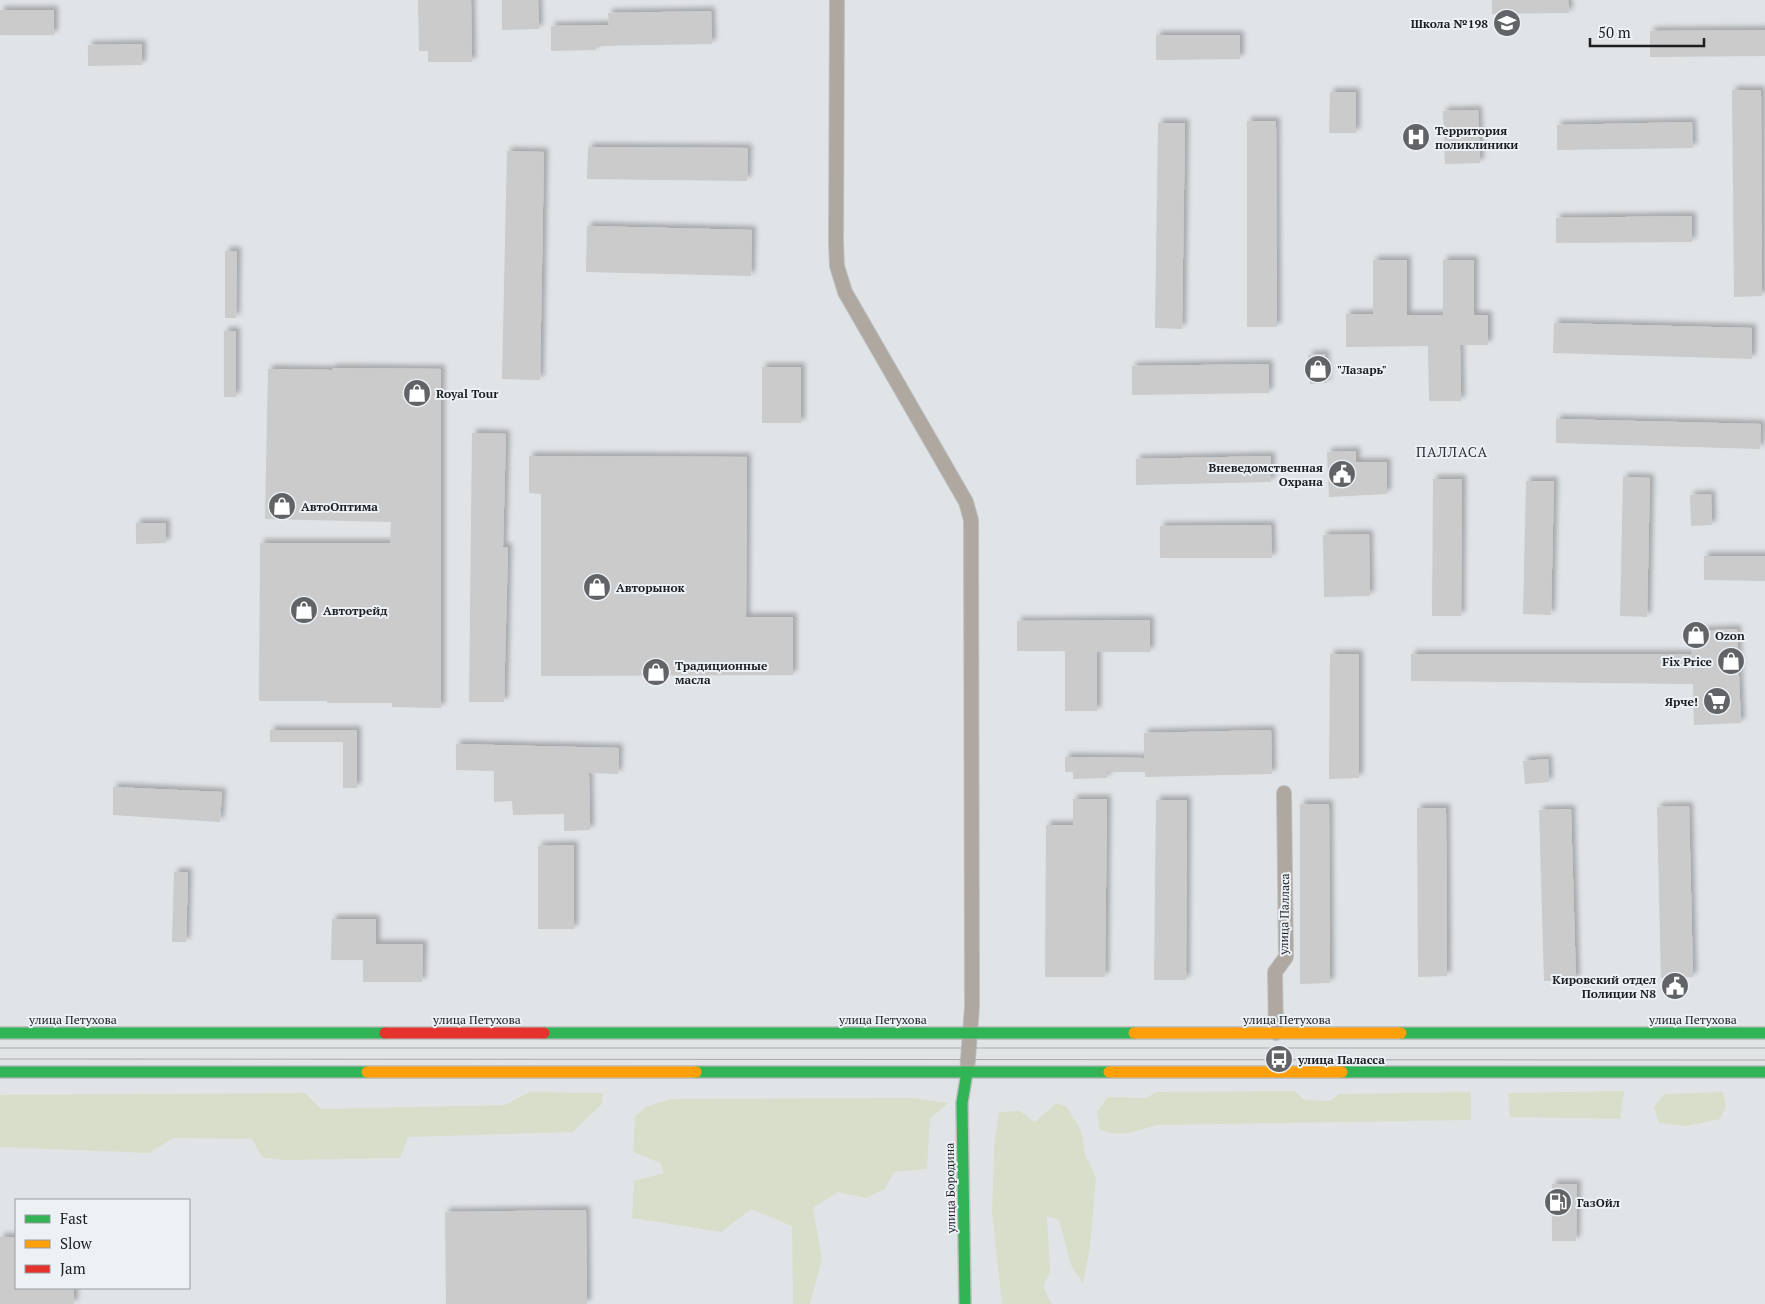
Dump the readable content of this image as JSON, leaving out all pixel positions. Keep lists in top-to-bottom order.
{
  "streets": {
    "main road": ["улица Петухова", "улица Бородина"],
    "street": ["улица Палласа"]
  },
  "crossings": [
    ["улица Палласа", "улица Петухова"]
  ],
  "districts": ["ПАЛЛАСА"],
  "places": {
    "school or university": ["Школа №198"],
    "hospital": ["Территория поликлиники"],
    "shop": [
      "\"Лазарь\"",
      "Royal Tour",
      "АвтоОптима",
      "Авторынок",
      "Автотрейд",
      "Ozon",
      "Fix Price",
      "Традиционные масла"
    ],
    "public building": ["Вневедомственная Охрана", "Кировский отдел Полиции N8"],
    "supermarket": ["Ярче!"],
    "bus stop": ["улица Паласса"],
    "fuel station": ["ГазОйл"]
  },
  "legend": ["Fast", "Slow", "Jam"],
  "scale_bar": "50 m"
}
